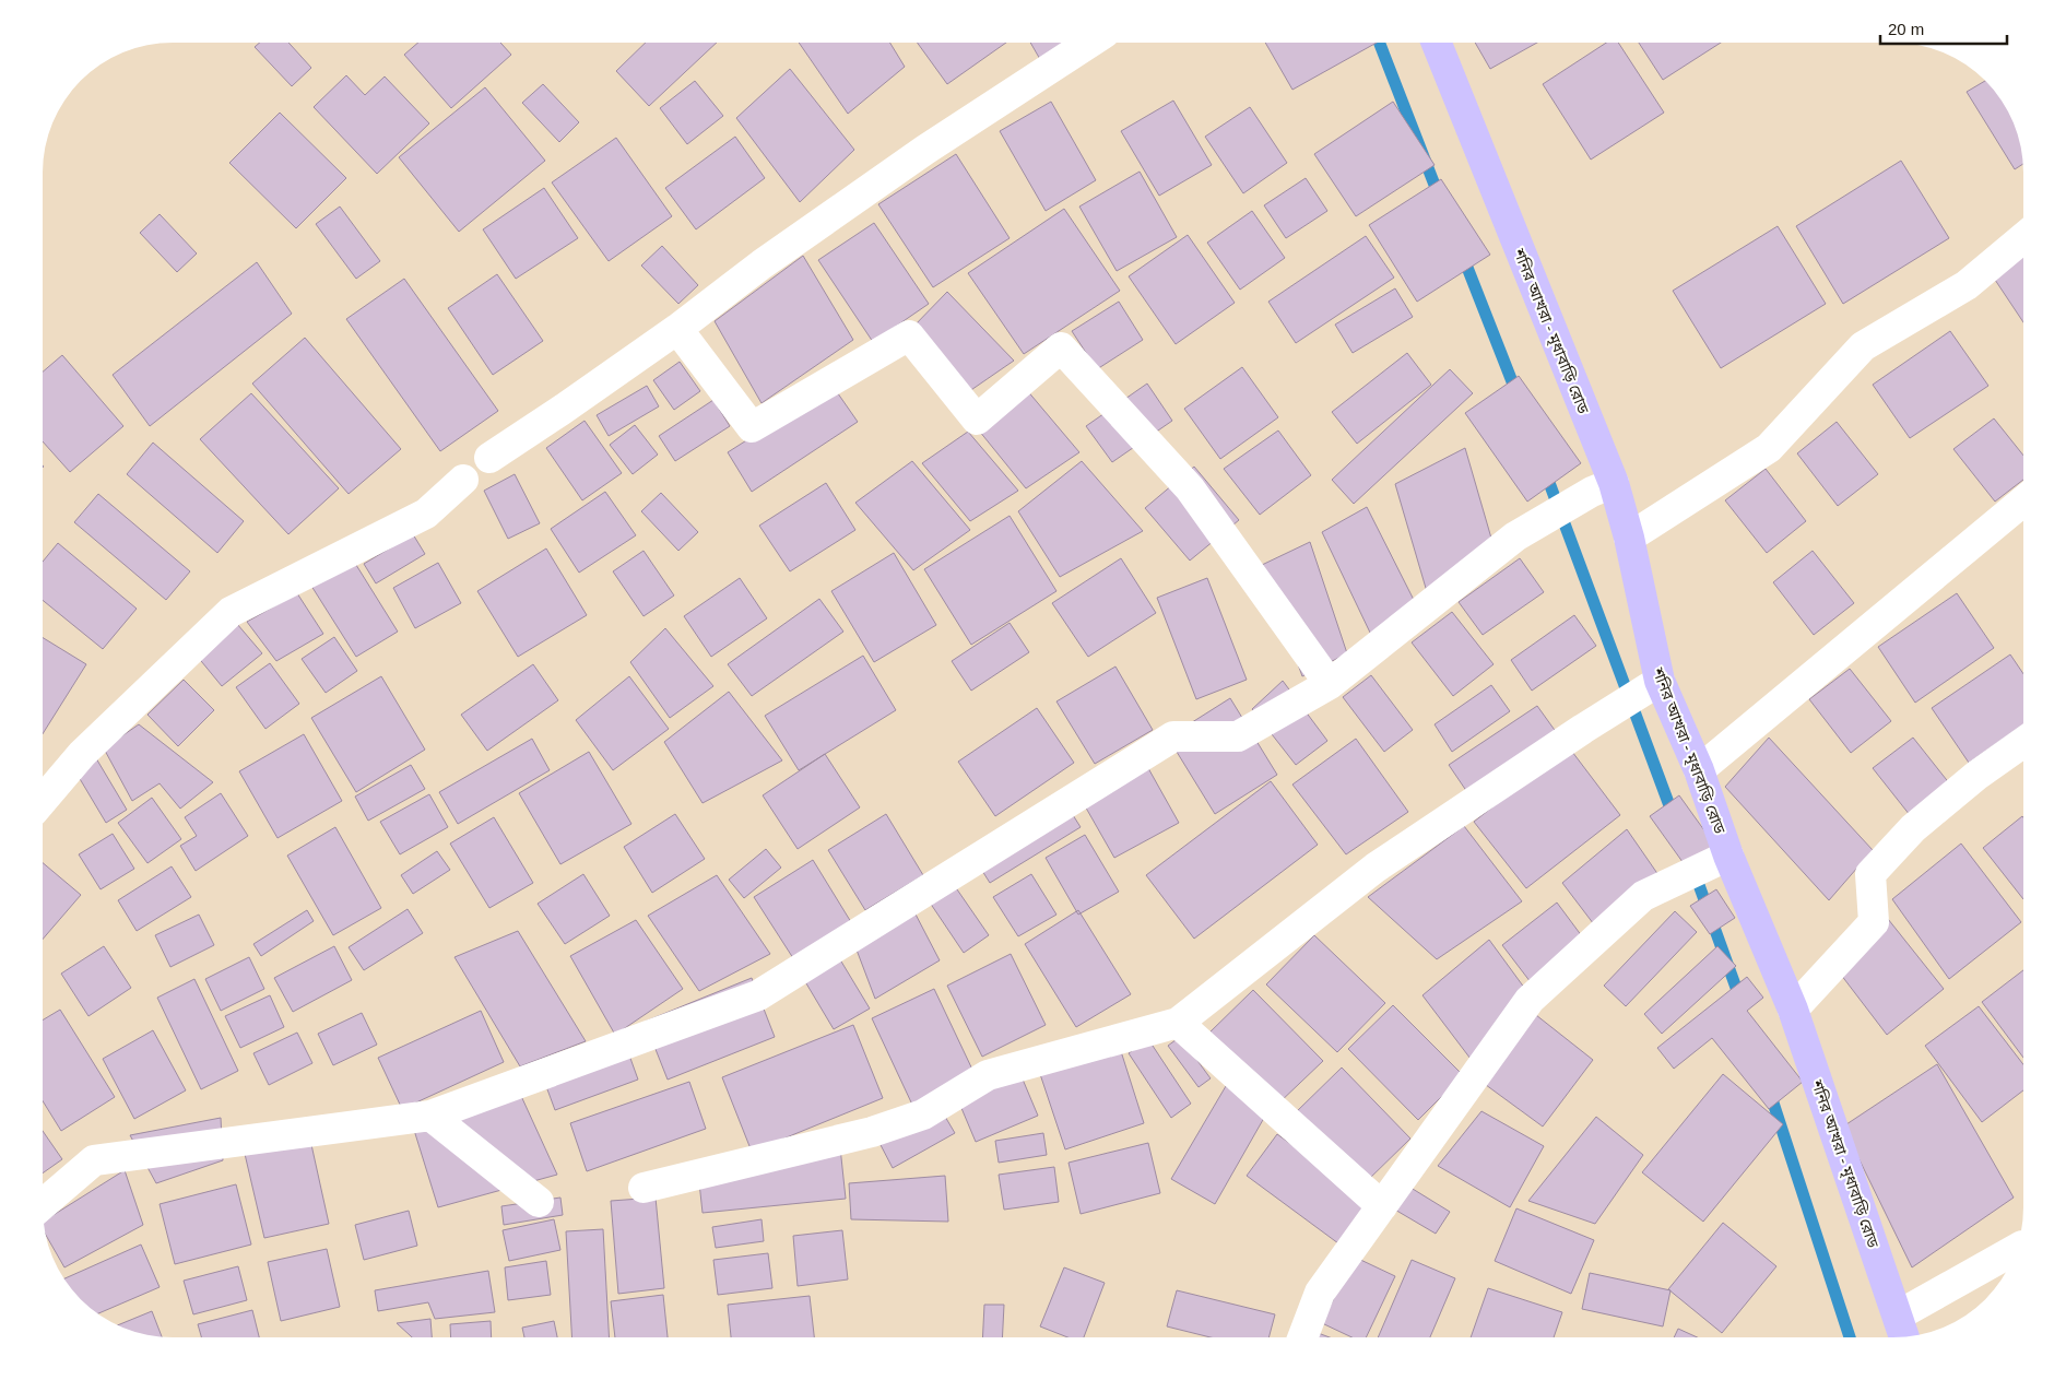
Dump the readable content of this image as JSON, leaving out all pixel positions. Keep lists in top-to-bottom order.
{
  "streets": {
    "main road": ["শনির আখরা - মৃধাবাড়ি রোড"]
  },
  "scale_bar": "20 m"
}
